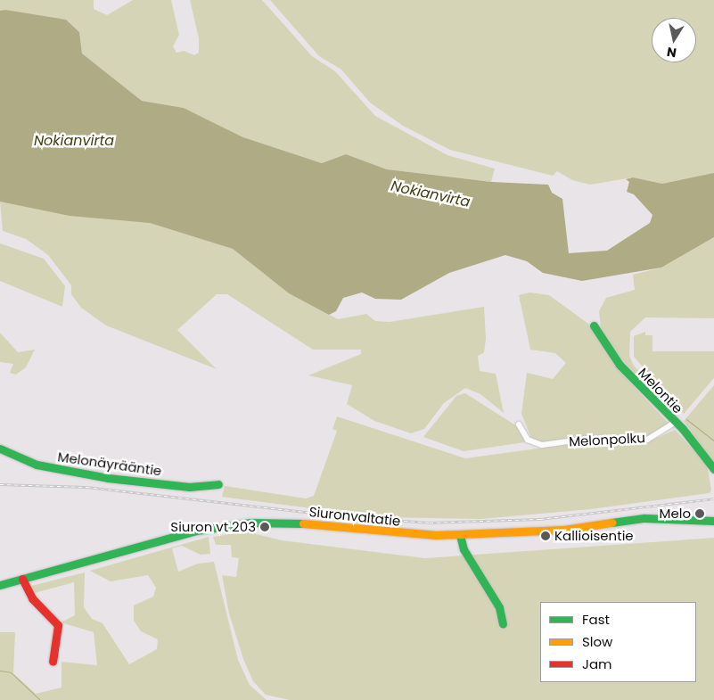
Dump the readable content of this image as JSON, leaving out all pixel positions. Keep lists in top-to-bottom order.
{
  "streets": {
    "street": [
      "Melontie",
      "Melonpolku",
      "Melonäyrääntie",
      "Siuronvaltatie"
    ]
  },
  "crossings": [
    ["Melontie", "Melonpolku"]
  ],
  "water": ["Nokianvirta"],
  "places": ["Melo", "Siuron vt 203", "Kallioisentie"],
  "legend": ["Fast", "Slow", "Jam"],
  "north": "bottom"
}
